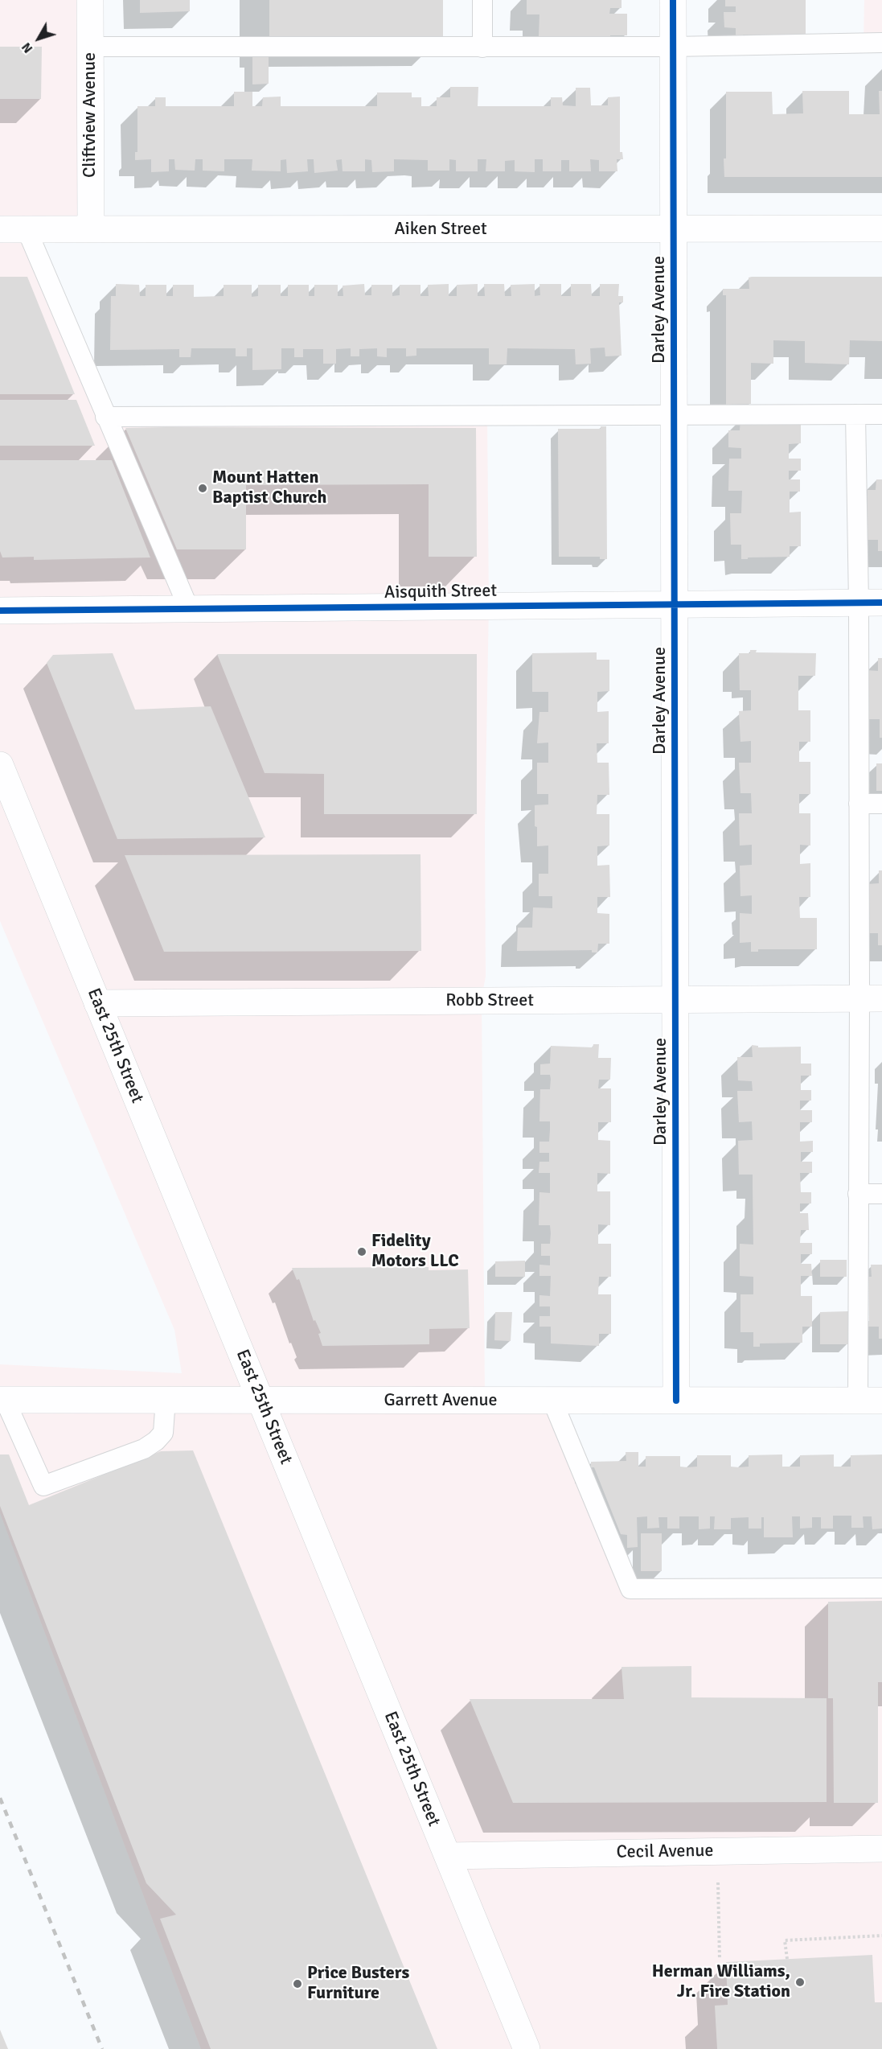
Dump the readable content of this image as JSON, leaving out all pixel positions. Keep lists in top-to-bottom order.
{
  "streets": {
    "street": [
      "Cliftview Avenue",
      "Aiken Street",
      "Darley Avenue",
      "Aisquith Street",
      "Robb Street",
      "East 25th Street",
      "Garrett Avenue",
      "Cecil Avenue"
    ]
  },
  "crossings": [
    ["Cliftview Avenue", "Aiken Street"],
    ["Aiken Street", "Darley Avenue"],
    ["Darley Avenue", "Aisquith Street"],
    ["Darley Avenue", "Robb Street"],
    ["Darley Avenue", "Garrett Avenue"],
    ["Robb Street", "East 25th Street"],
    ["East 25th Street", "Garrett Avenue"],
    ["East 25th Street", "Cecil Avenue"]
  ],
  "places": [
    "Mount Hatten Baptist Church",
    "Fidelity Motors LLC",
    "Herman Williams, Jr. Fire Station",
    "Price Busters Furniture"
  ],
  "north": "bottom left"
}
